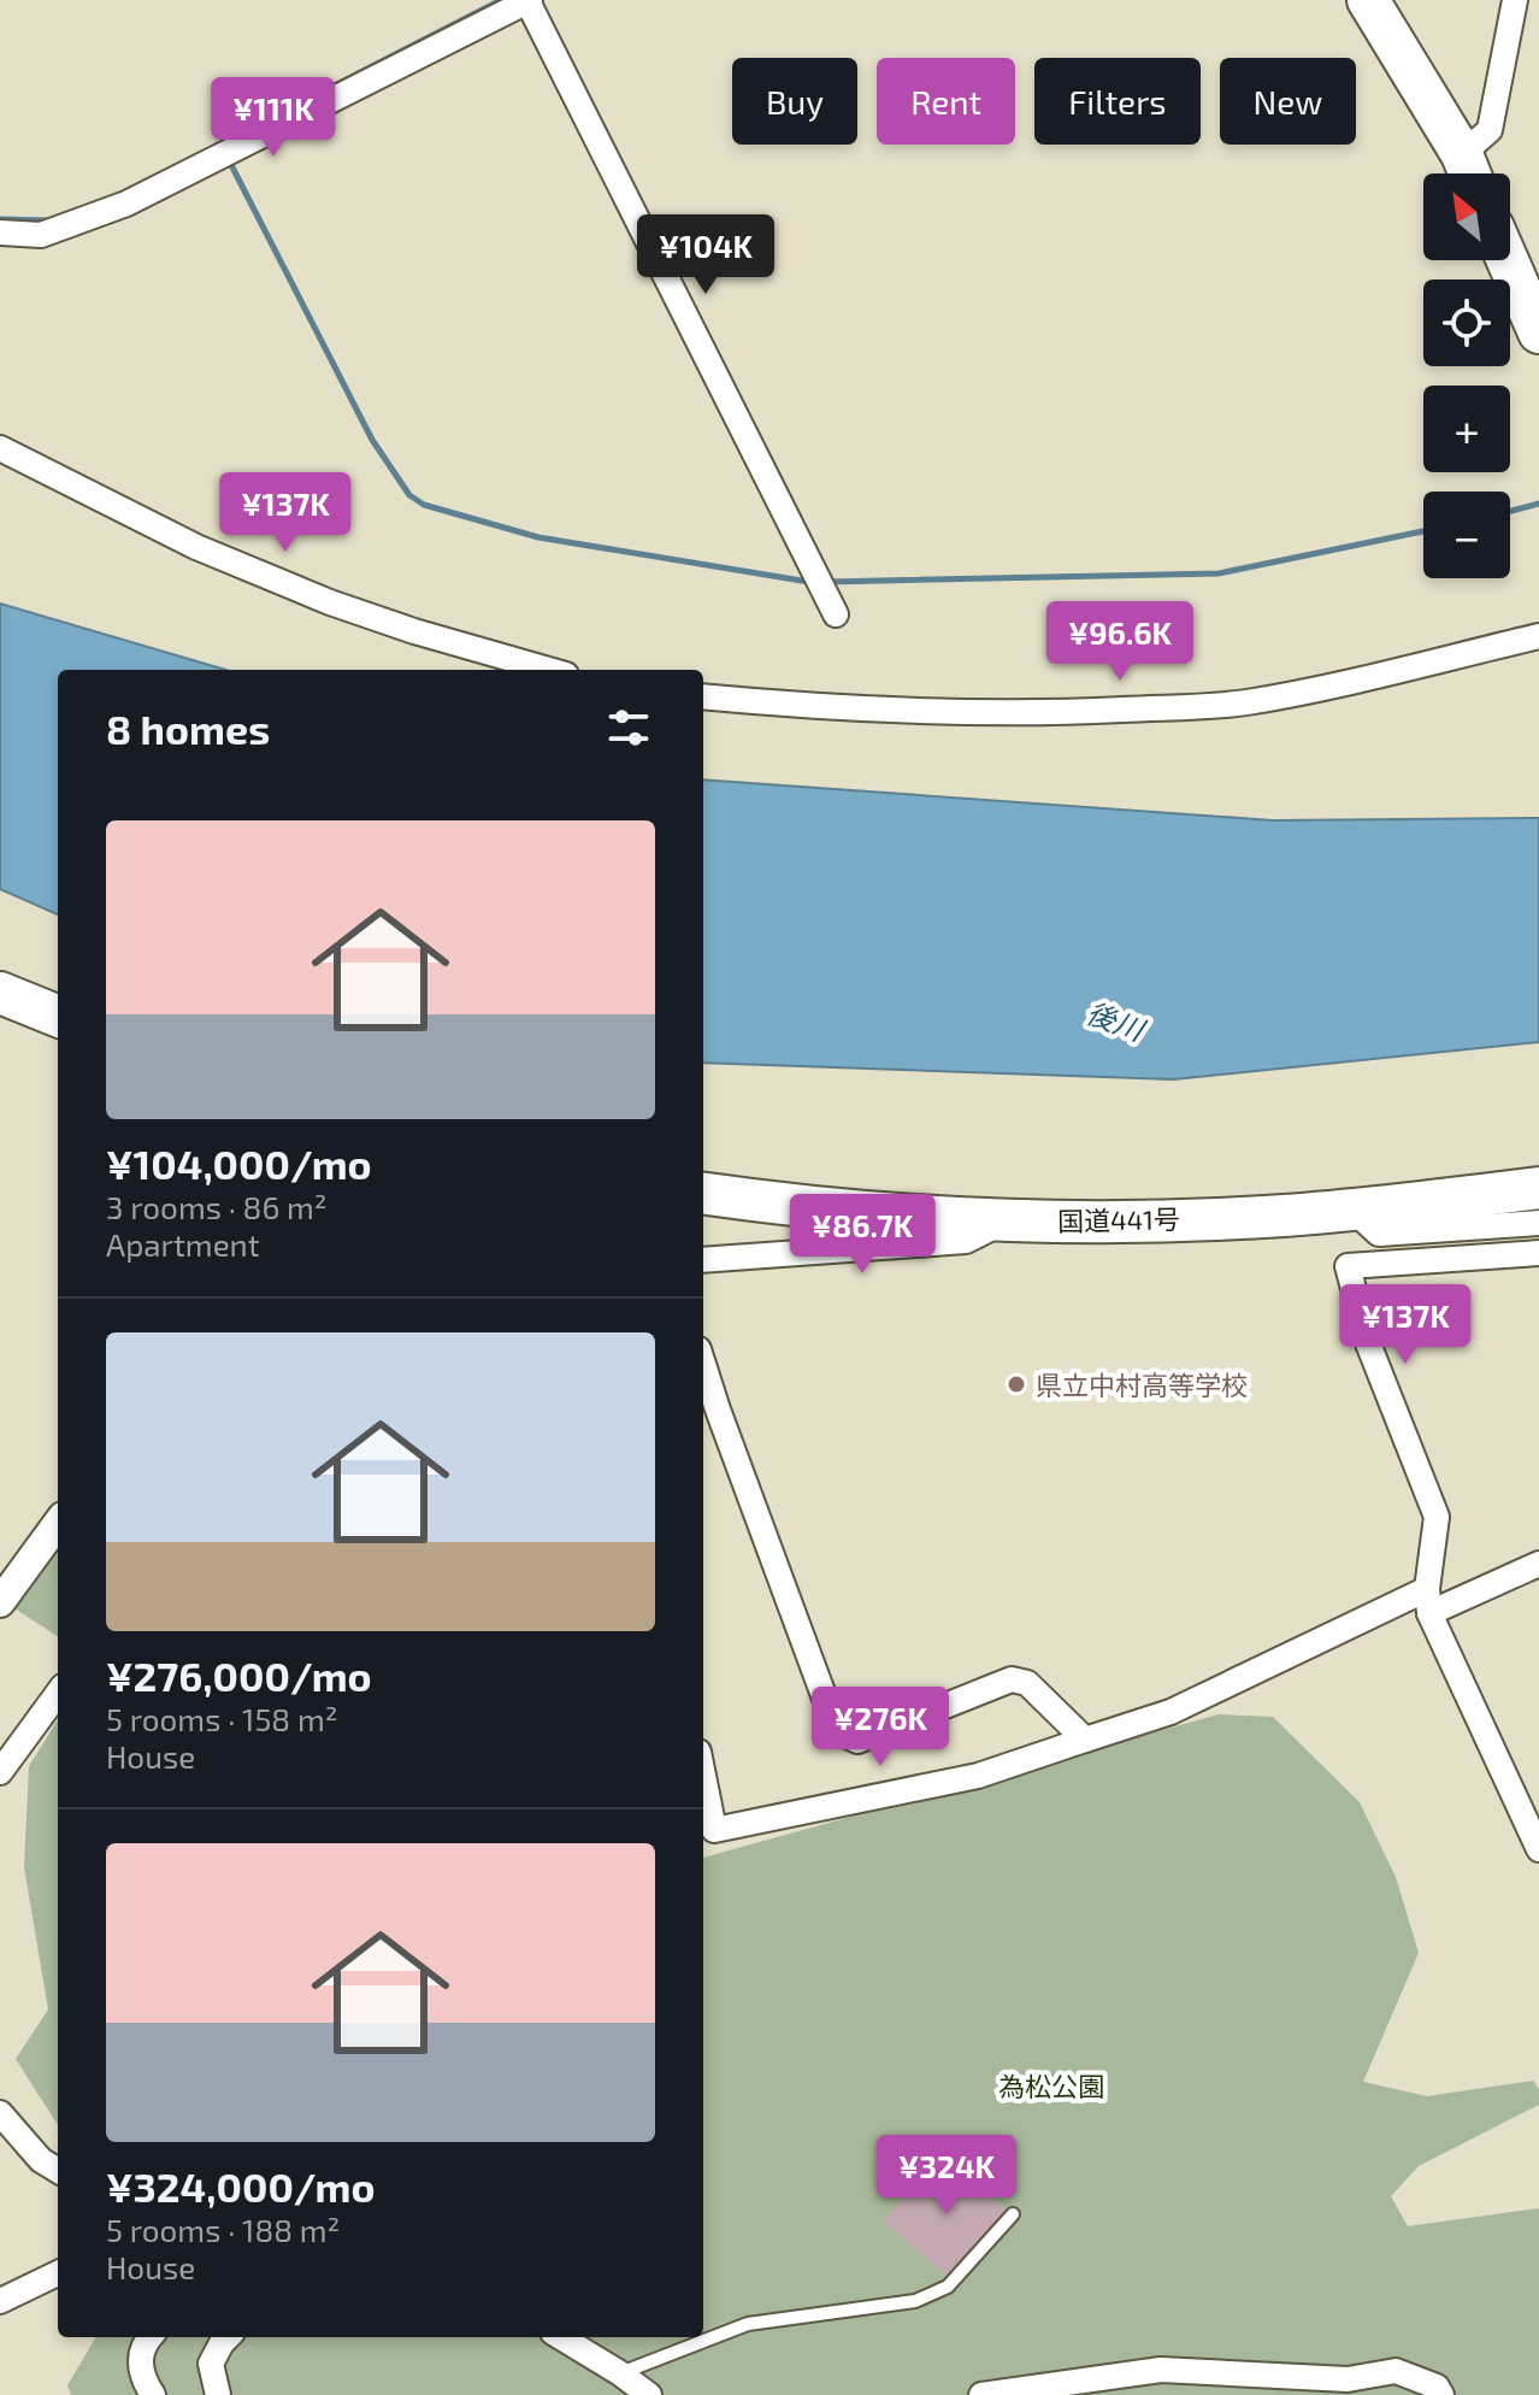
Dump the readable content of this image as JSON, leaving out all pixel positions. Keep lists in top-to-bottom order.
{
  "streets": {
    "highway": ["国道441号"]
  },
  "water": ["後川"],
  "parks": ["為松公園"],
  "places": ["県立中村高等学校"],
  "north": "top left",
  "page": {
    "chip": [
      "Buy",
      "Rent",
      "Filters",
      "New"
    ],
    "price": [
      "¥111K",
      "¥104K",
      "¥137K",
      "¥96.6K",
      "¥86.7K",
      "¥137K",
      "¥276K",
      "¥324K"
    ],
    "map_buttons": ["+", "−"],
    "heading": "8 homes",
    "list": [
      {
        "name": "¥104,000/mo",
        "note": "3 rooms · 86 m² · Apartment"
      },
      {
        "name": "¥276,000/mo",
        "note": "5 rooms · 158 m² · House"
      },
      {
        "name": "¥324,000/mo",
        "note": "5 rooms · 188 m² · House"
      }
    ]
  }
}
